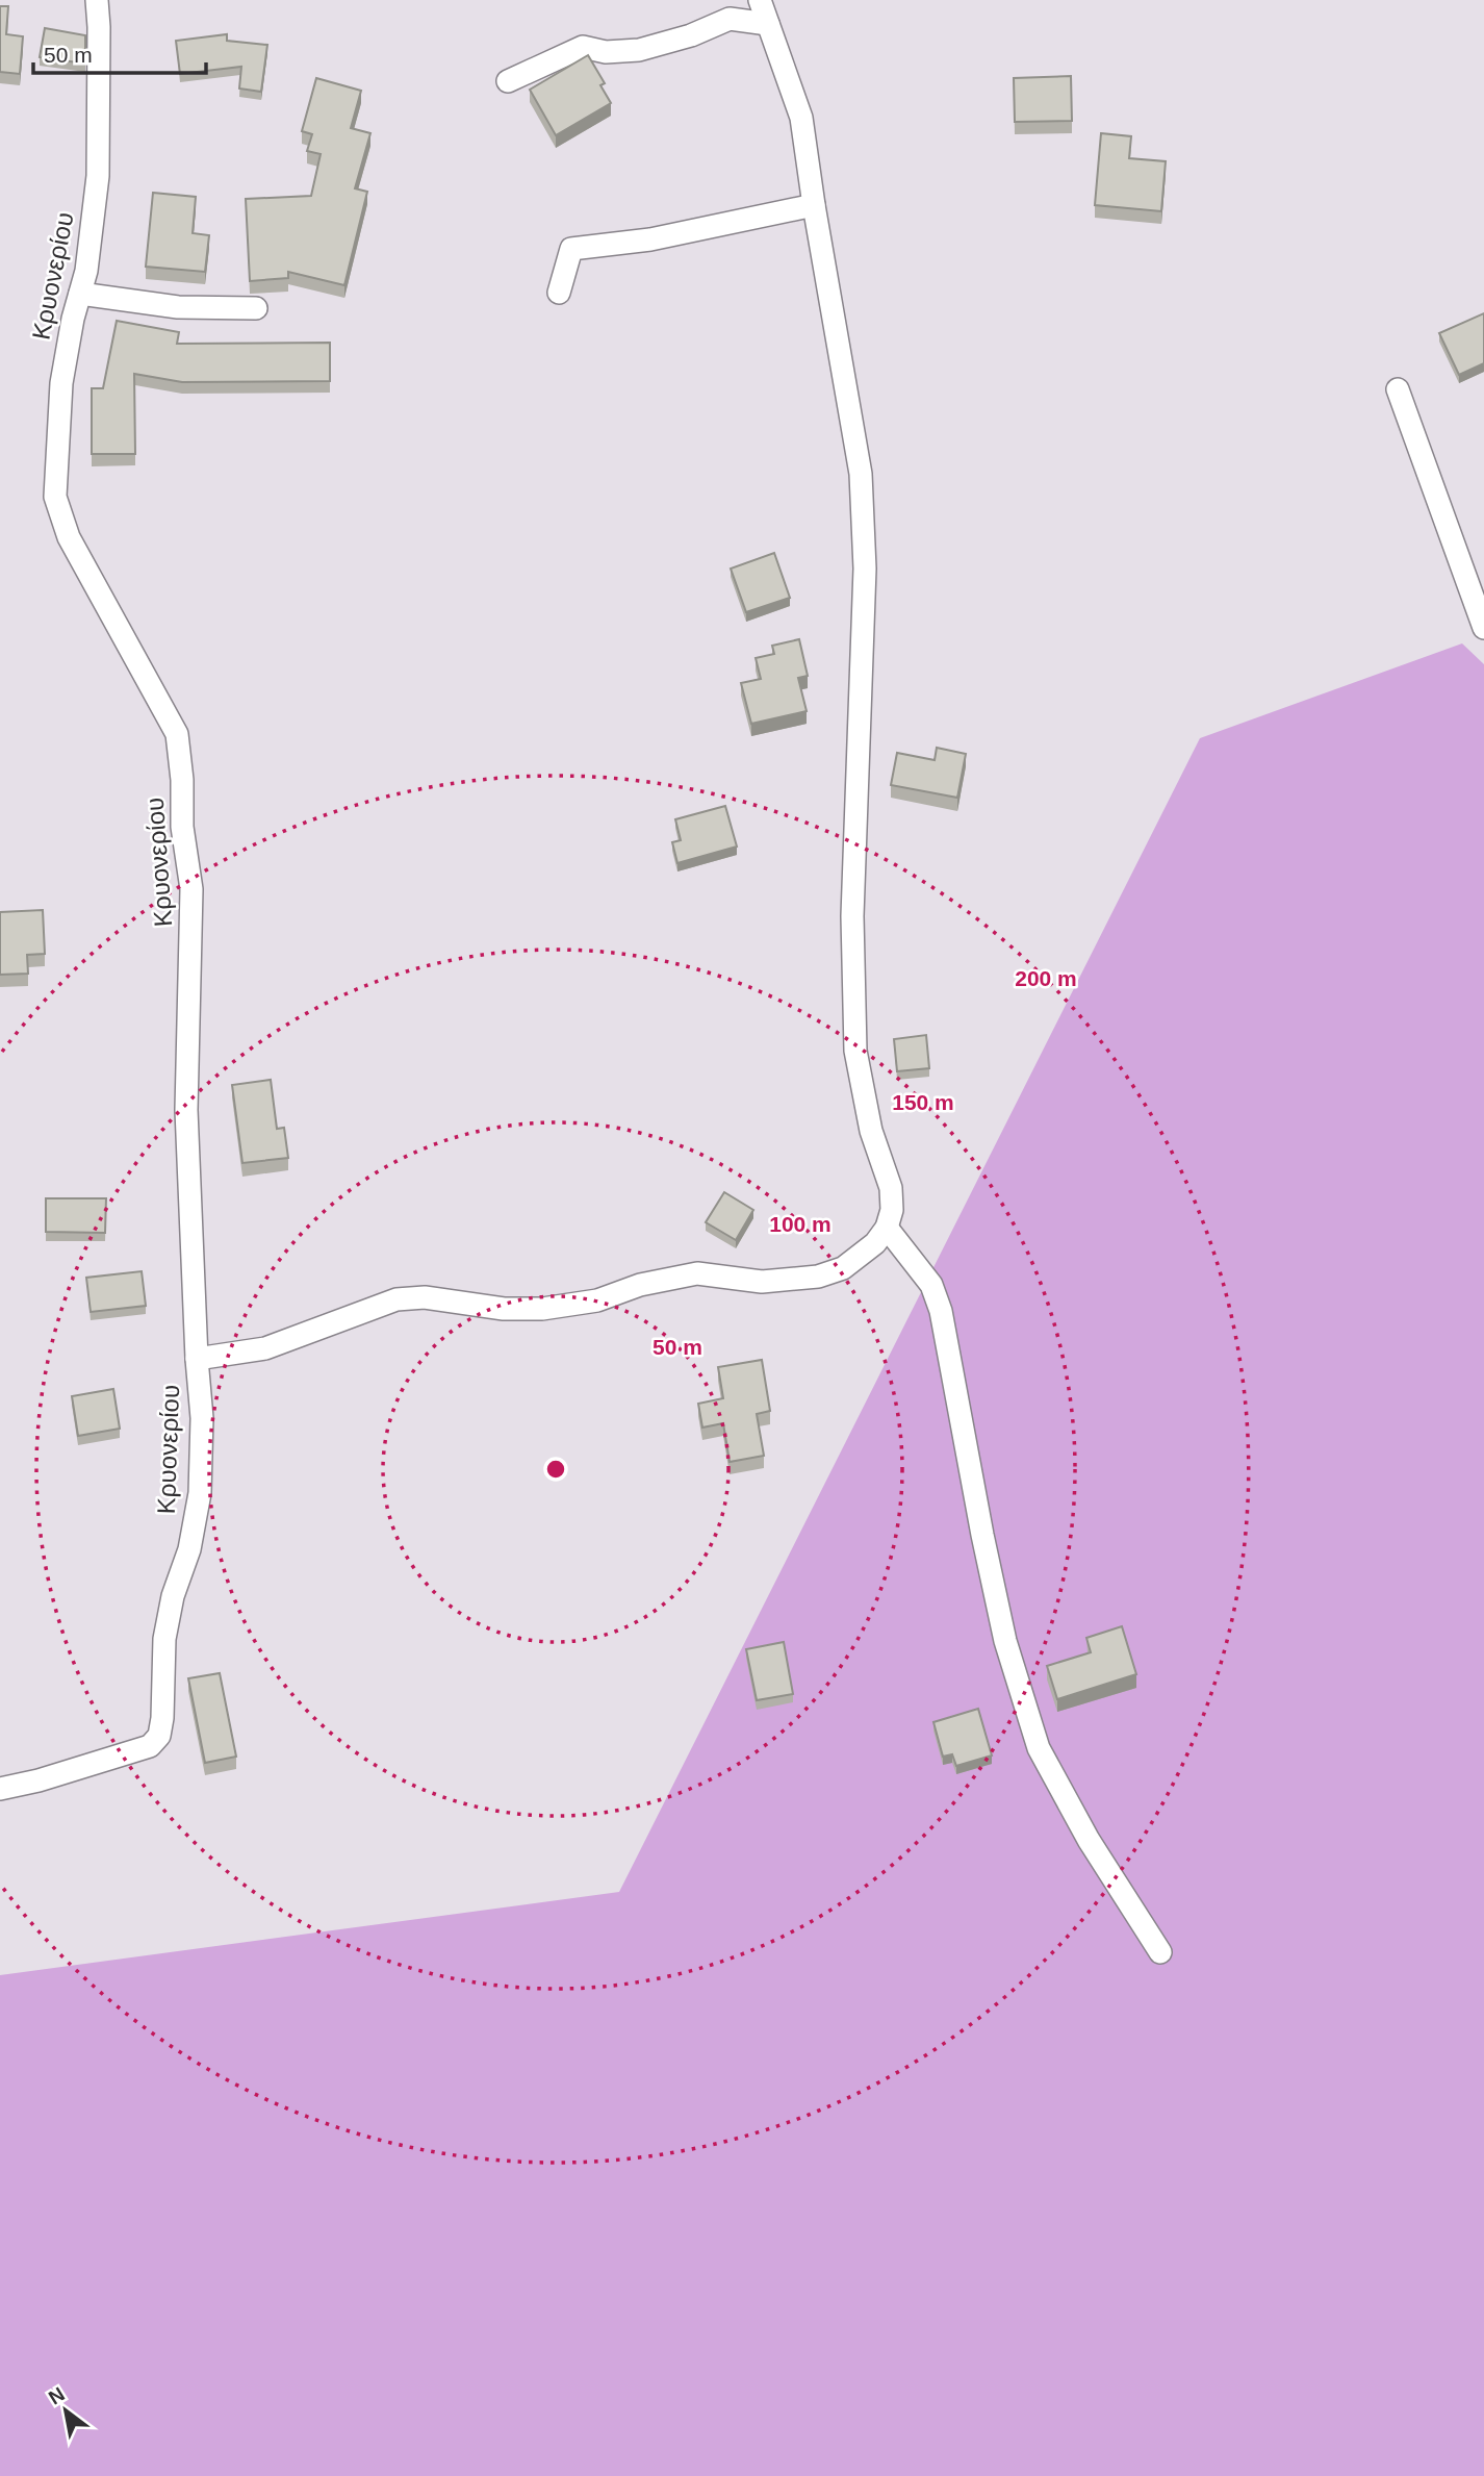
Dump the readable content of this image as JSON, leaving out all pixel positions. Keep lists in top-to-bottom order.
{
  "streets": {
    "street": ["Κρυονερίου"]
  },
  "scale_bar": "50 m",
  "north": "top left",
  "rings": [
    "200 m",
    "150 m",
    "100 m",
    "50 m"
  ]
}
